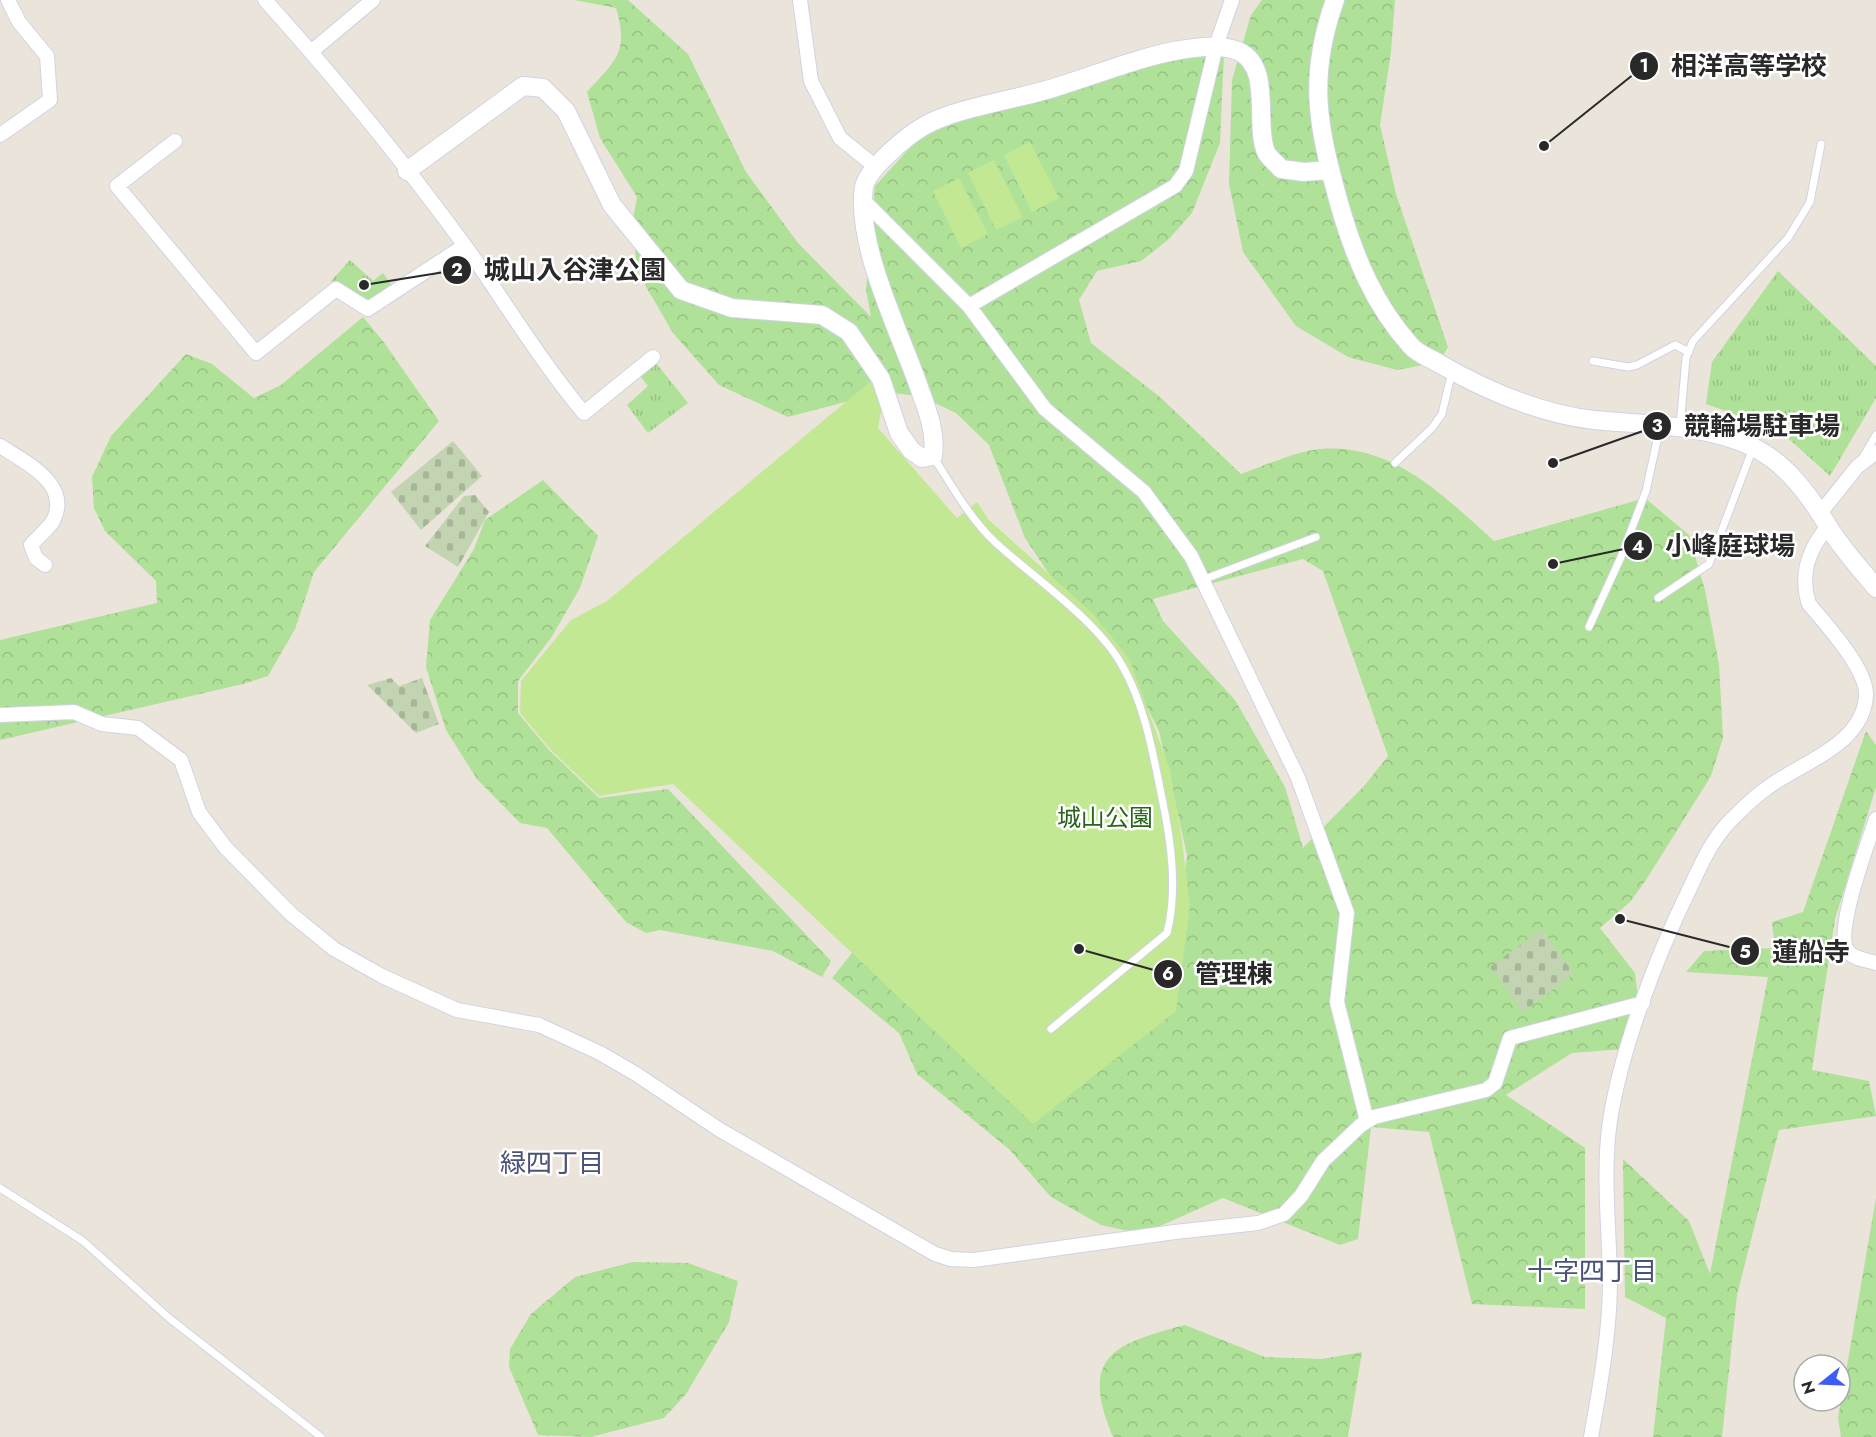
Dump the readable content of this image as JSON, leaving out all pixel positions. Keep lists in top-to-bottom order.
{
  "districts": ["緑四丁目", "十字四丁目"],
  "parks": ["城山公園"],
  "places": [
    "相洋高等学校",
    "城山入谷津公園",
    "競輪場駐車場",
    "小峰庭球場",
    "蓮船寺",
    "管理棟"
  ],
  "north": "left"
}
